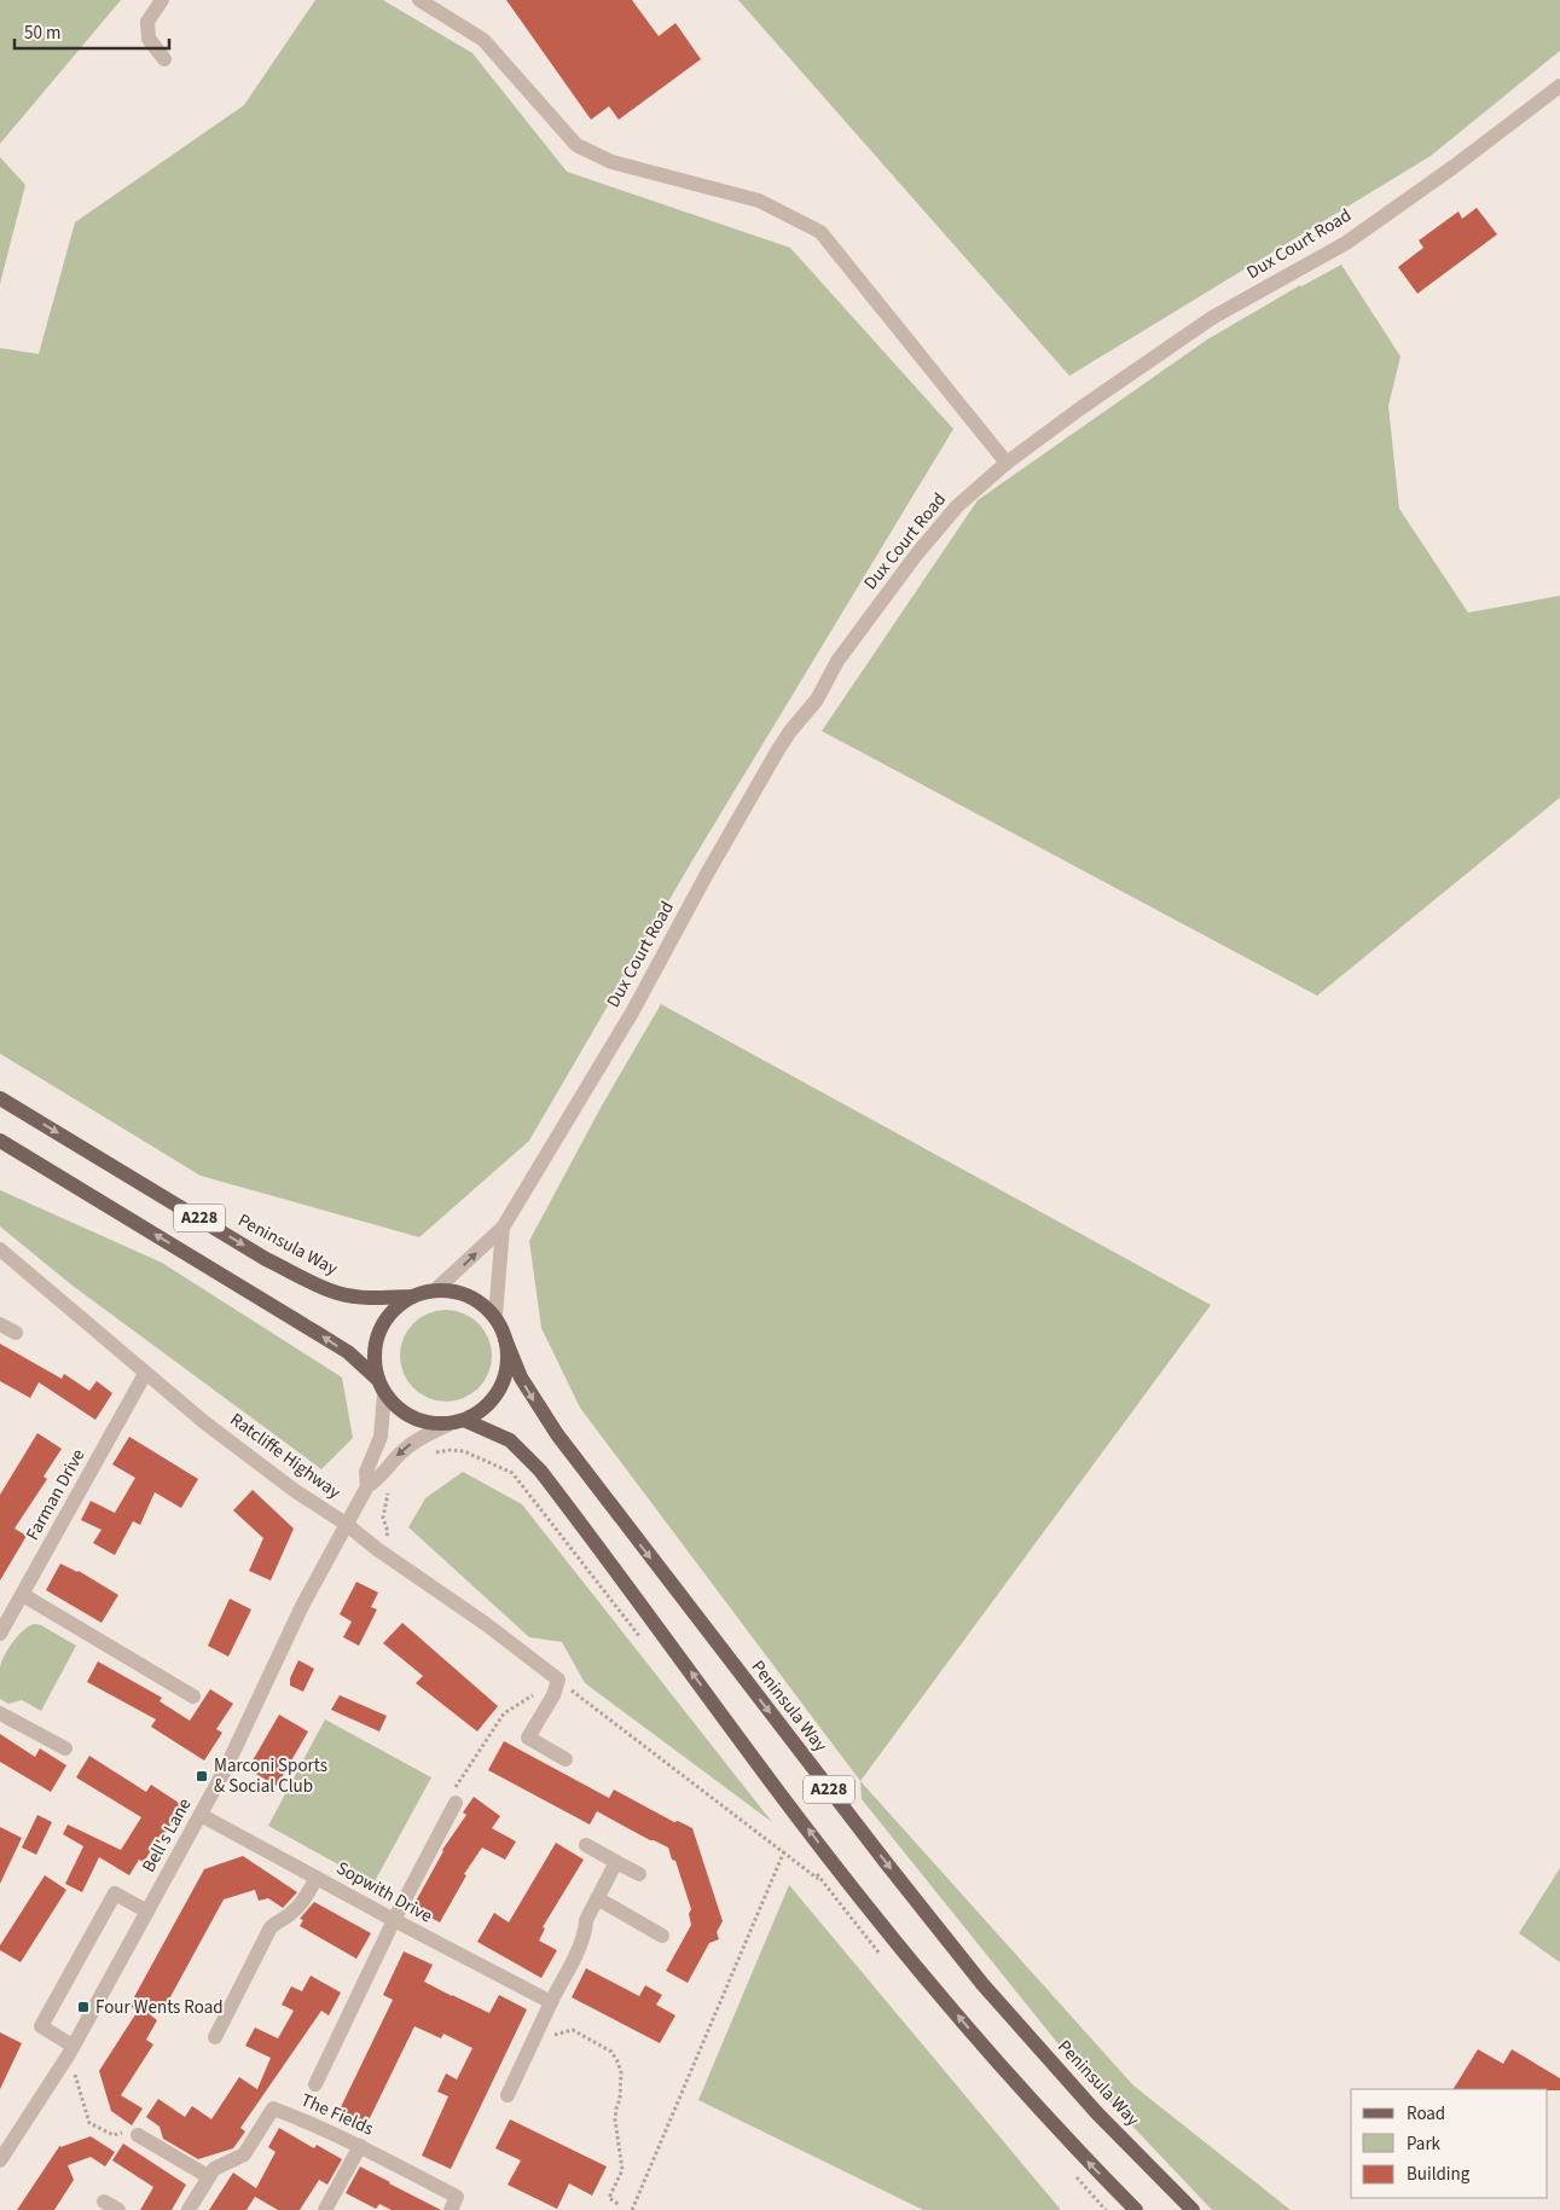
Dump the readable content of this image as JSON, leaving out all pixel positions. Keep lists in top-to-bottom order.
{
  "streets": {
    "main road": ["A228", "Peninsula Way"],
    "street": [
      "Dux Court Road",
      "Ratcliffe Highway",
      "Farman Drive",
      "Bell's Lane",
      "Sopwith Drive",
      "The Fields"
    ]
  },
  "crossings": [
    ["Dux Court Road", "A228"],
    ["Dux Court Road", "Peninsula Way"],
    ["Dux Court Road", "Bell's Lane"],
    ["A228", "Peninsula Way"],
    ["A228", "Bell's Lane"],
    ["Peninsula Way", "Bell's Lane"],
    ["Ratcliffe Highway", "Farman Drive"],
    ["Ratcliffe Highway", "Bell's Lane"],
    ["Bell's Lane", "Sopwith Drive"]
  ],
  "places": {
    "transit": ["Marconi Sports & Social Club", "Four Wents Road"]
  },
  "legend": ["Road", "Park", "Building"],
  "scale_bar": "50 m"
}
